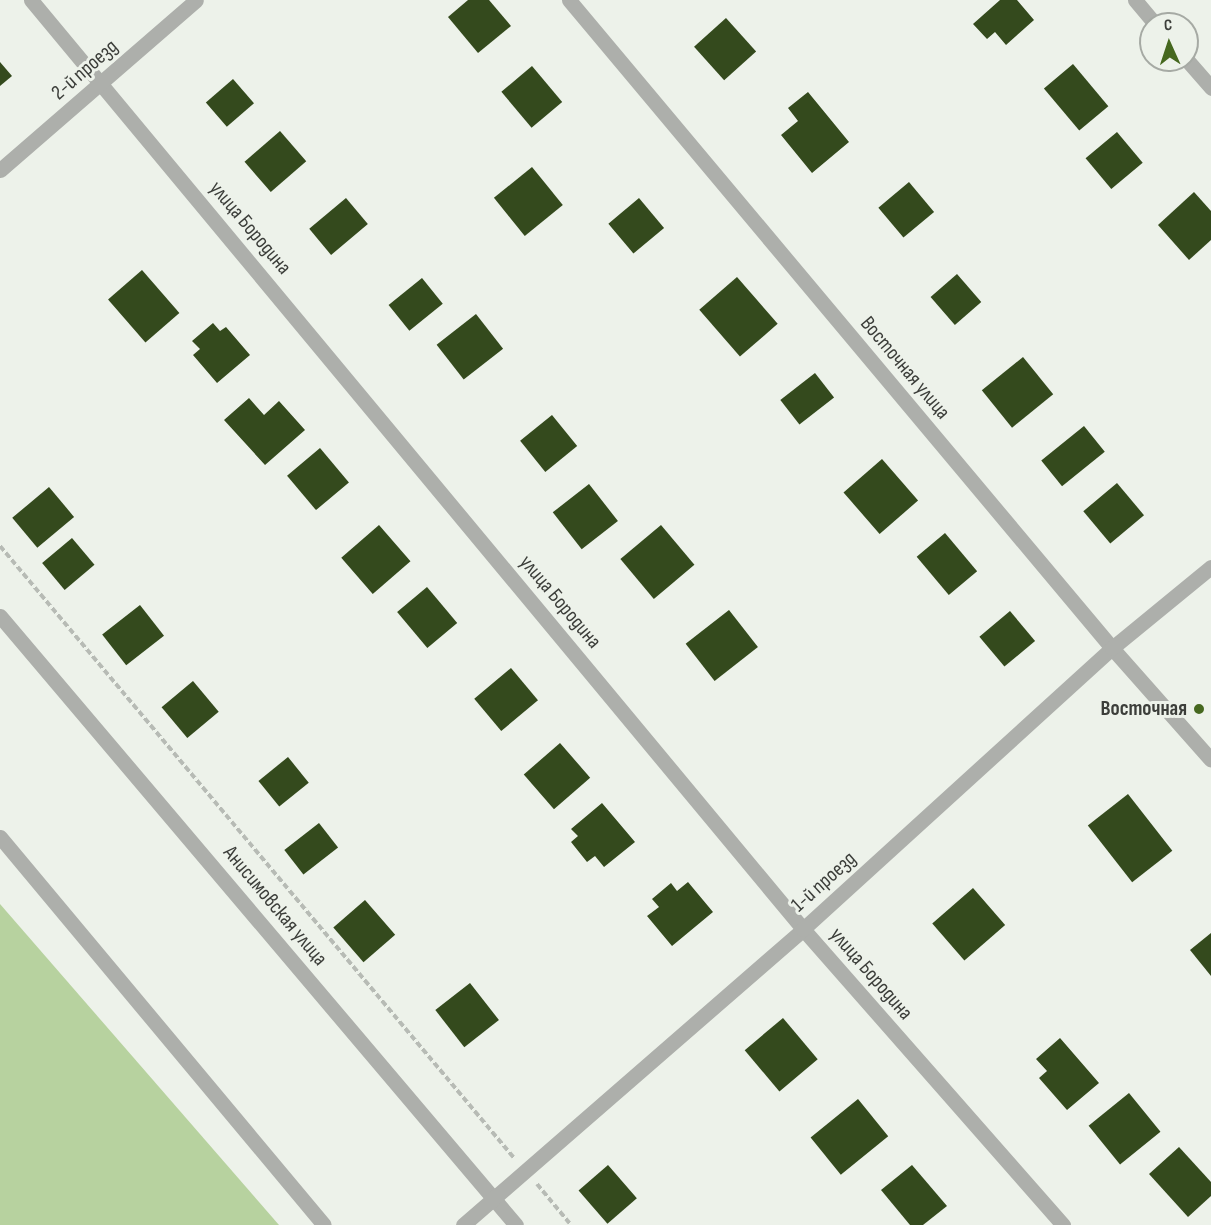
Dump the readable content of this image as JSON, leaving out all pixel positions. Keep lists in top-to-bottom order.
{
  "streets": {
    "street": [
      "2-й проезд",
      "улица Бородина",
      "Восточная улица",
      "1-й проезд",
      "Анисимовская улица"
    ]
  },
  "crossings": [
    ["2-й проезд", "улица Бородина"],
    ["улица Бородина", "1-й проезд"],
    ["Восточная улица", "1-й проезд"],
    ["1-й проезд", "Анисимовская улица"]
  ],
  "places": ["Восточная"],
  "north": "top"
}
